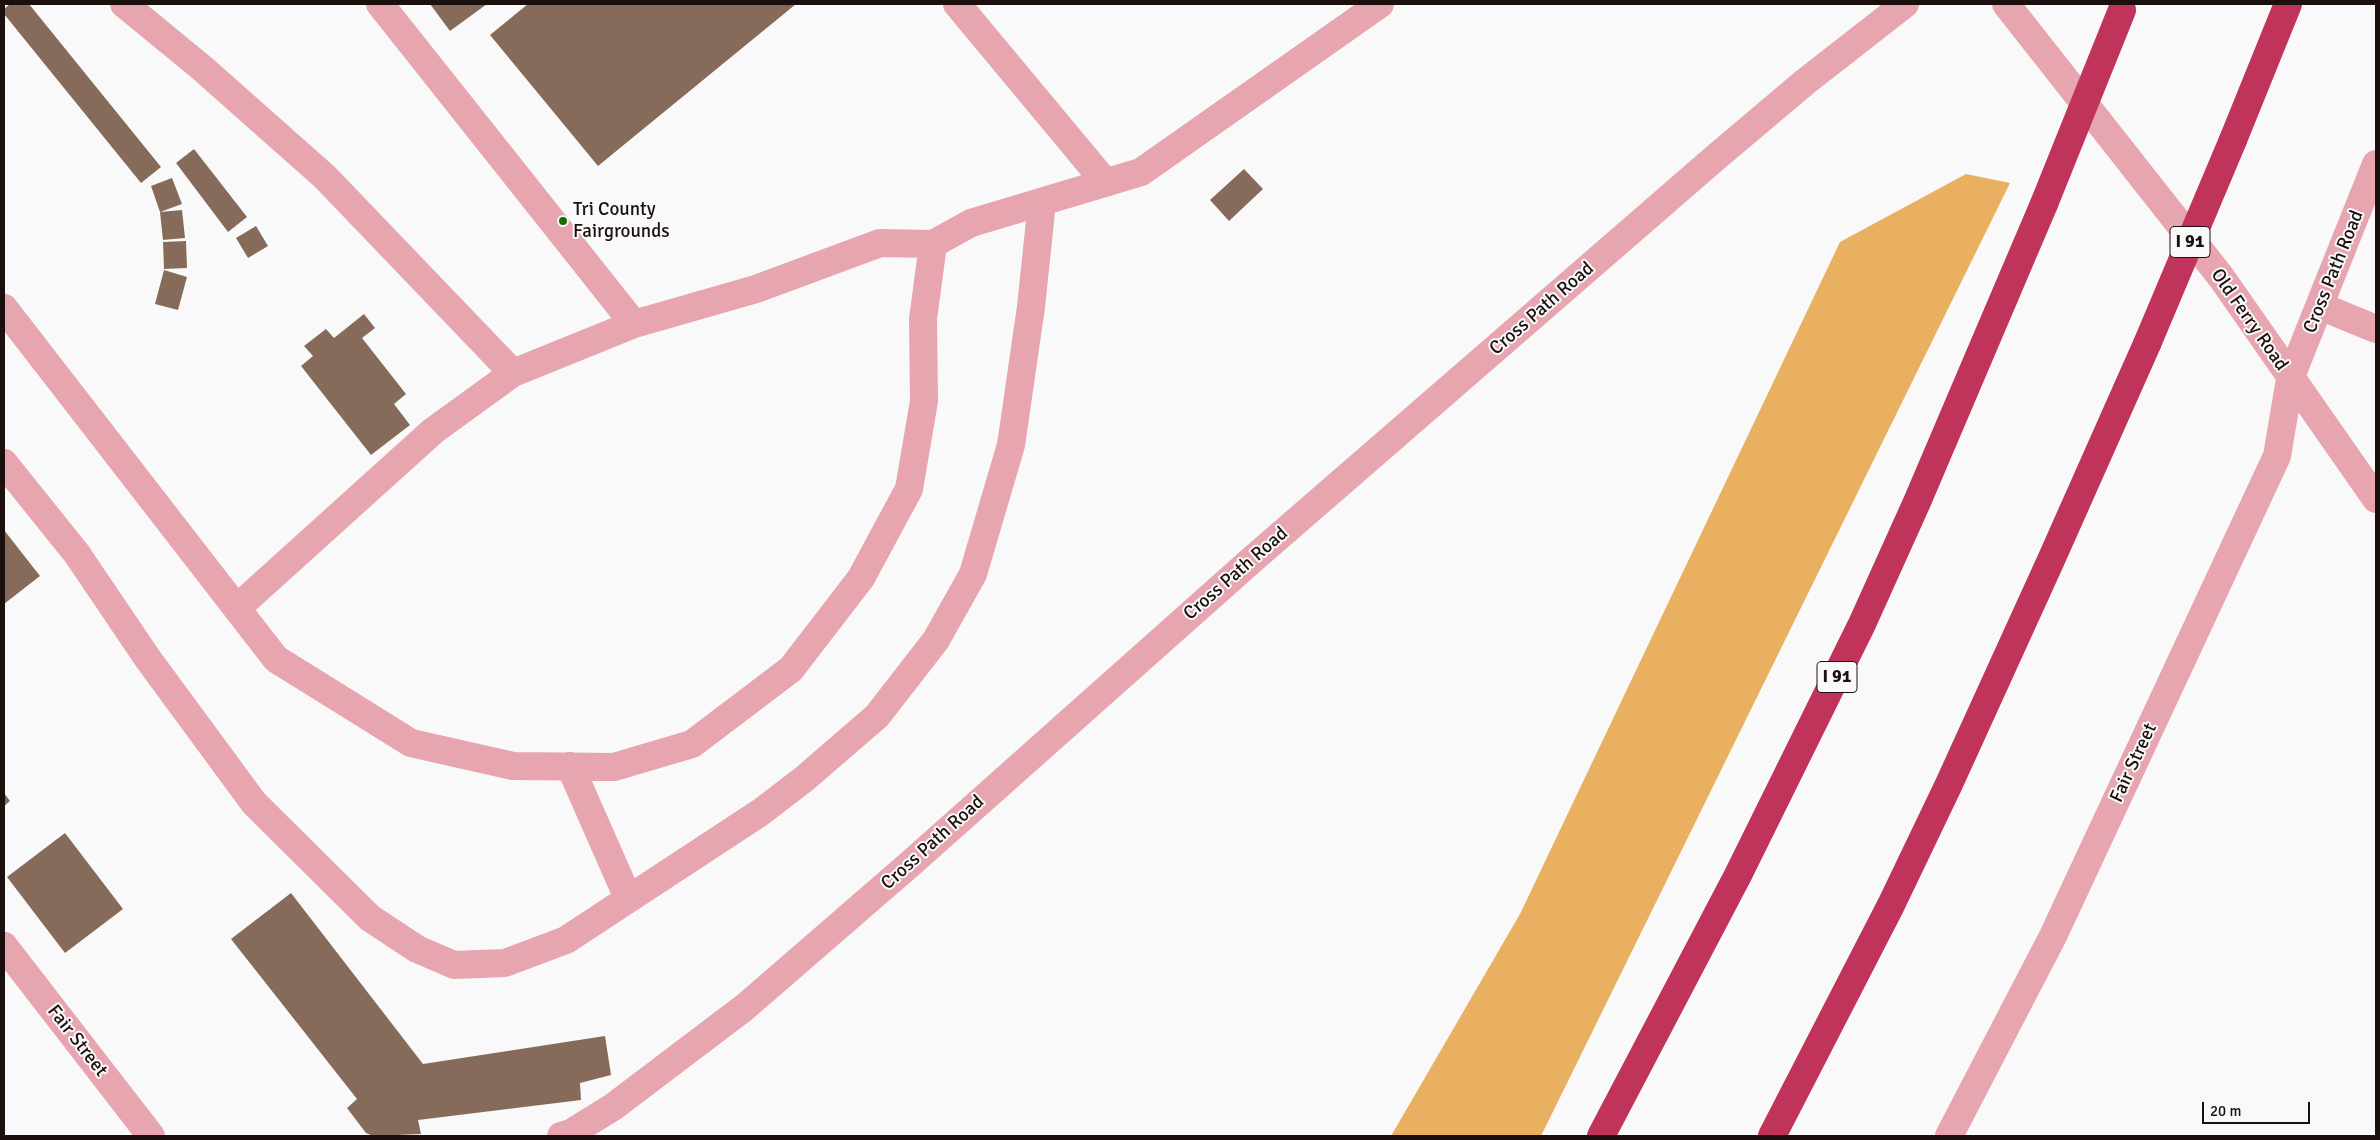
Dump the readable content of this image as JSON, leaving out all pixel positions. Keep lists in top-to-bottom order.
{
  "streets": {
    "highway": ["I 91"],
    "street": ["Cross Path Road", "Old Ferry Road", "Fair Street"]
  },
  "crossings": [
    ["Cross Path Road", "Old Ferry Road"],
    ["Cross Path Road", "Fair Street"],
    ["Old Ferry Road", "Fair Street"]
  ],
  "places": ["Tri County Fairgrounds"],
  "scale_bar": "20 m"
}
